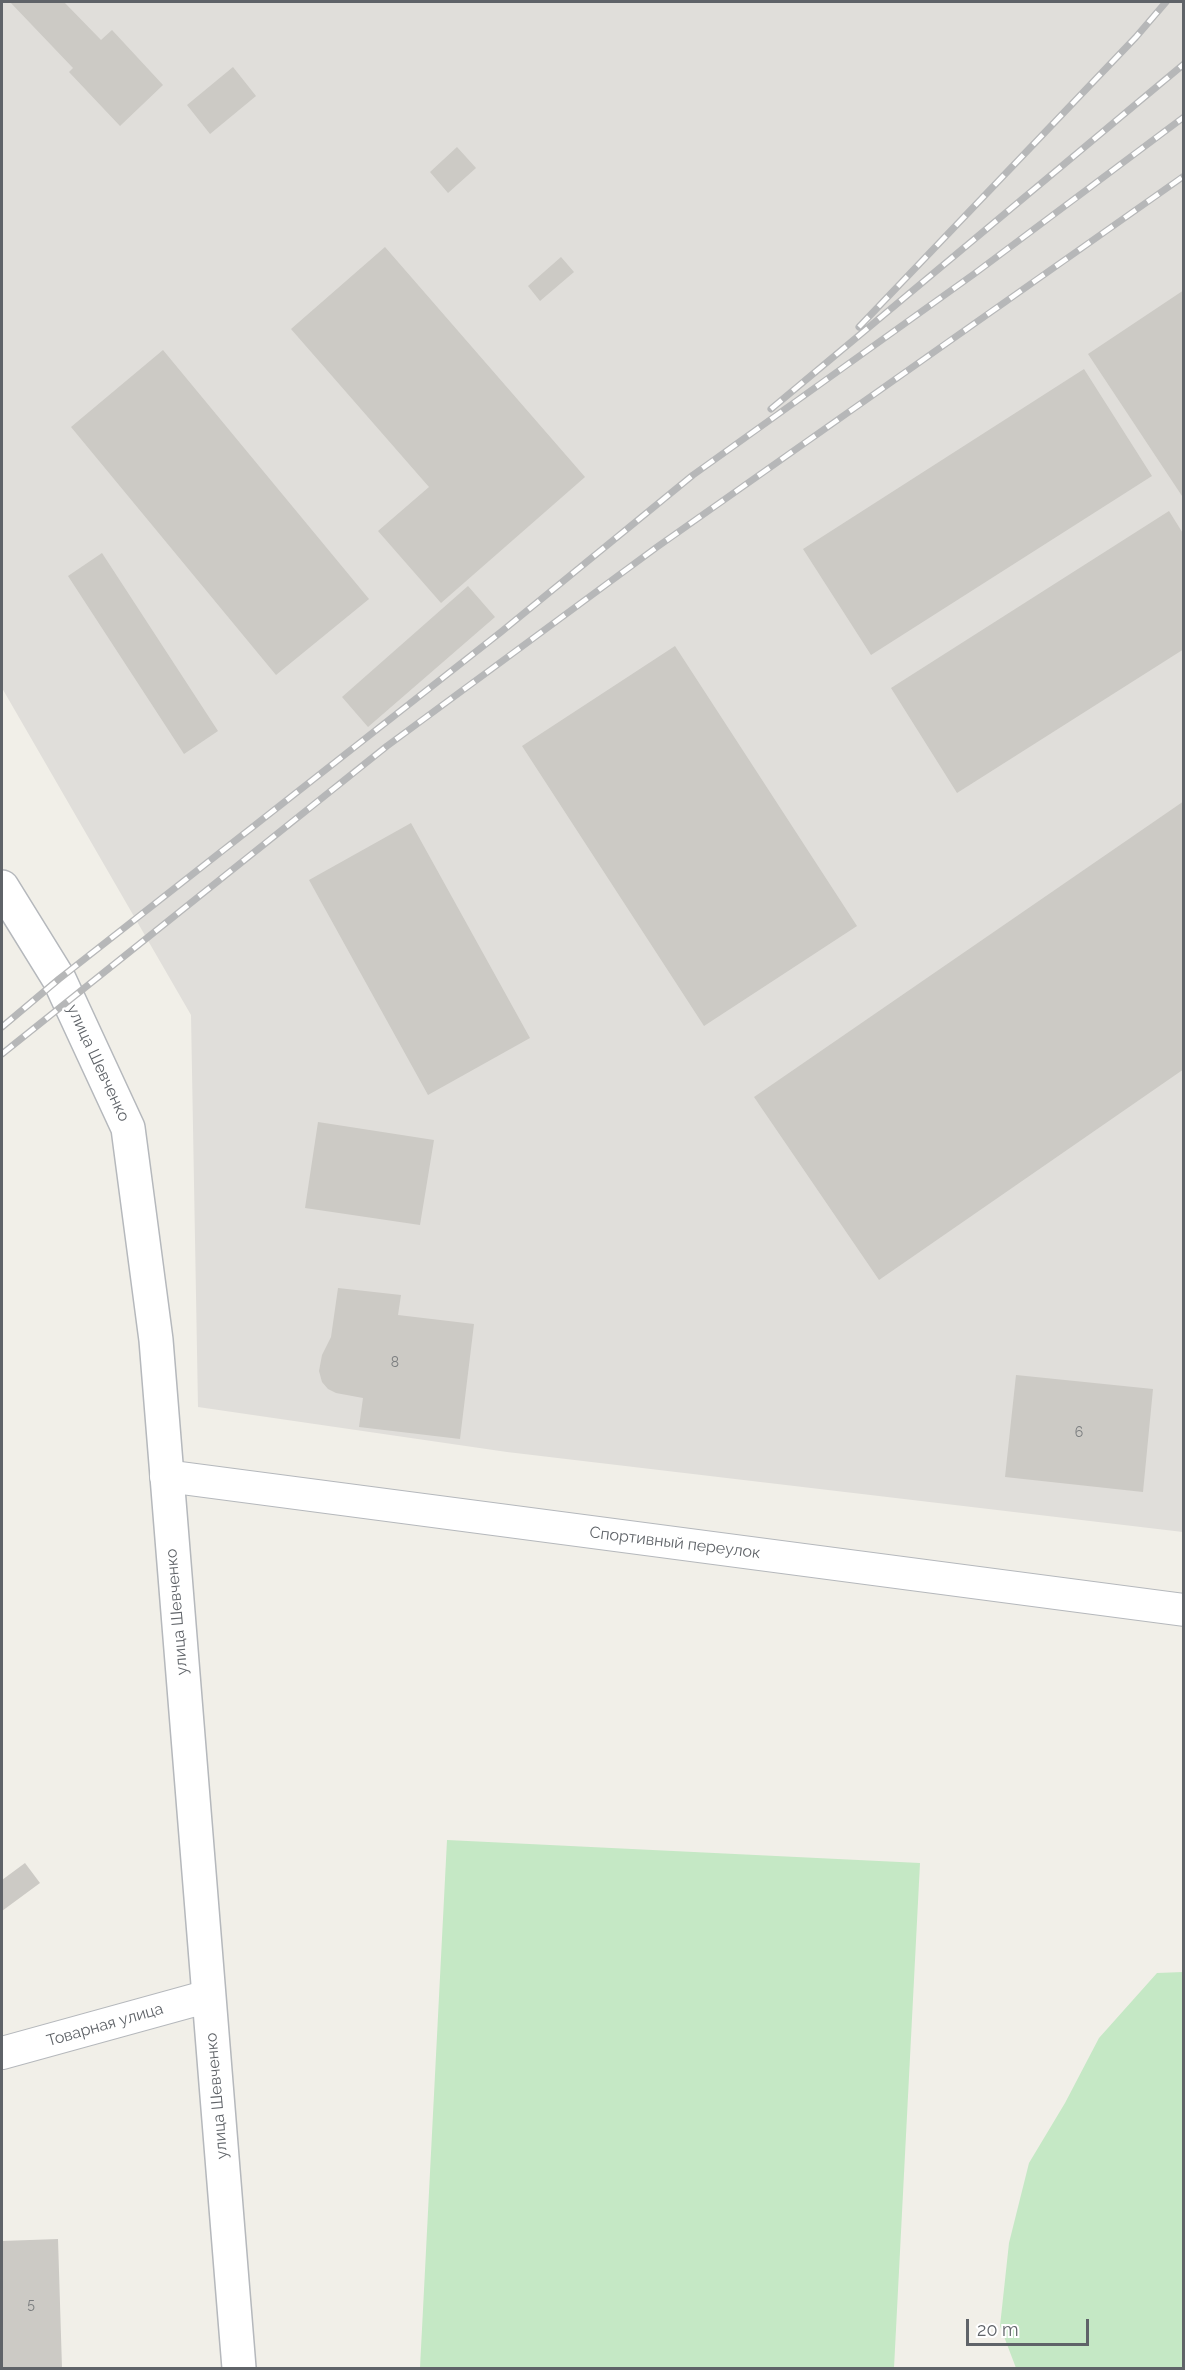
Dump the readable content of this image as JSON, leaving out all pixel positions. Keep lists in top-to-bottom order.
{
  "streets": {
    "street": ["улица Шевченко", "Спортивный переулок", "Товарная улица"]
  },
  "crossings": [
    ["улица Шевченко", "Спортивный переулок"],
    ["улица Шевченко", "Товарная улица"]
  ],
  "house_numbers": ["8", "6", "5"],
  "scale_bar": "20 m"
}
